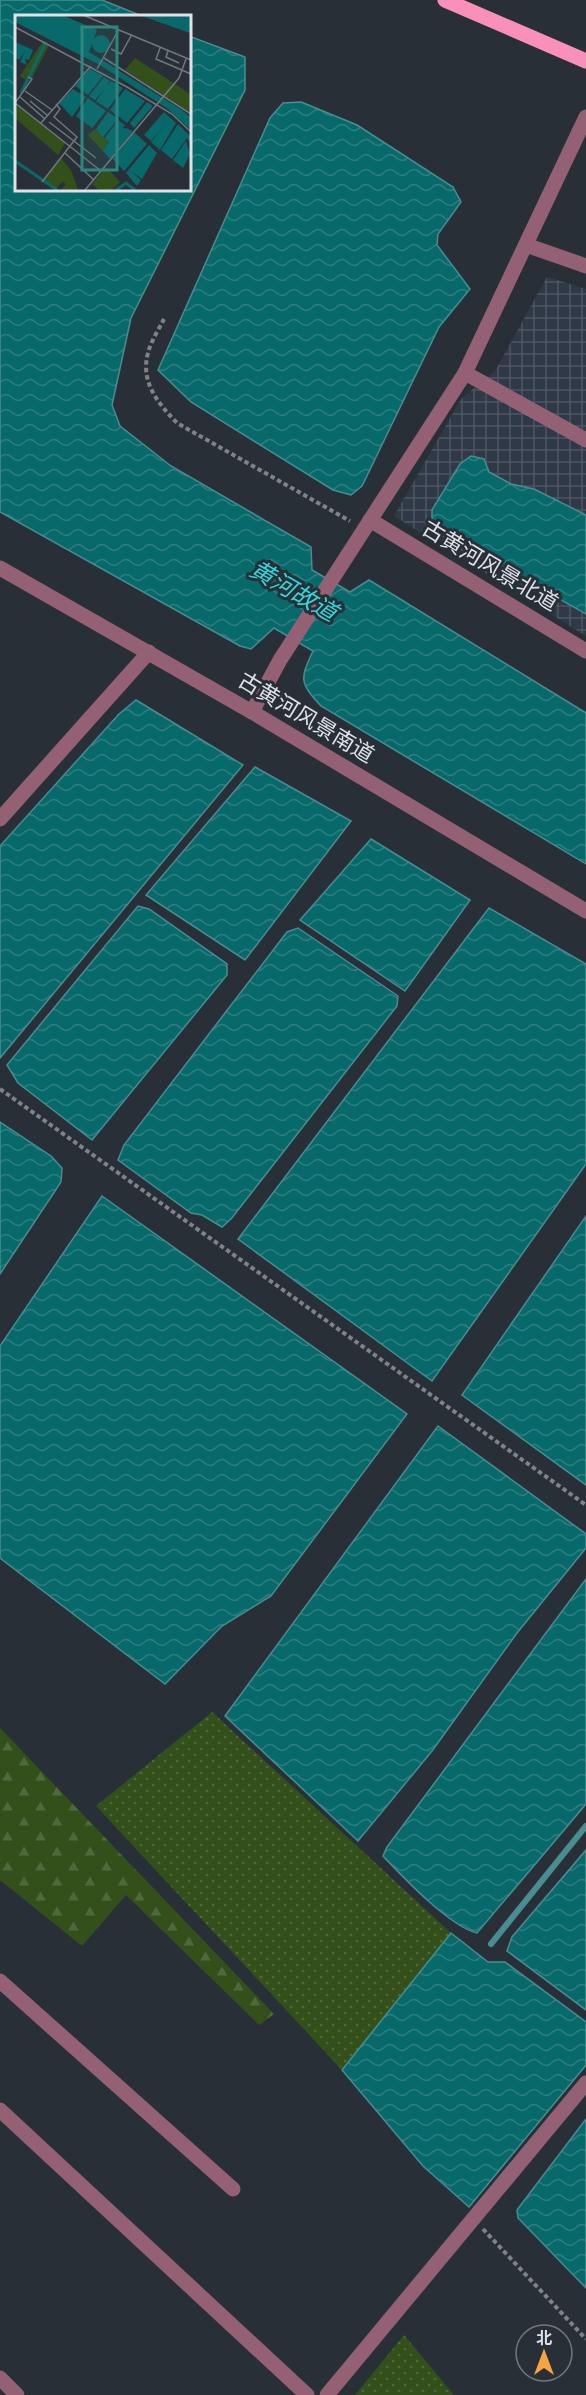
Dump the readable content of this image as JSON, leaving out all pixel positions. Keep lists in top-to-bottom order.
{
  "streets": {
    "street": ["古黄河风景北道", "古黄河风景南道"]
  },
  "water": ["黄河故道"],
  "north": "top"
}
